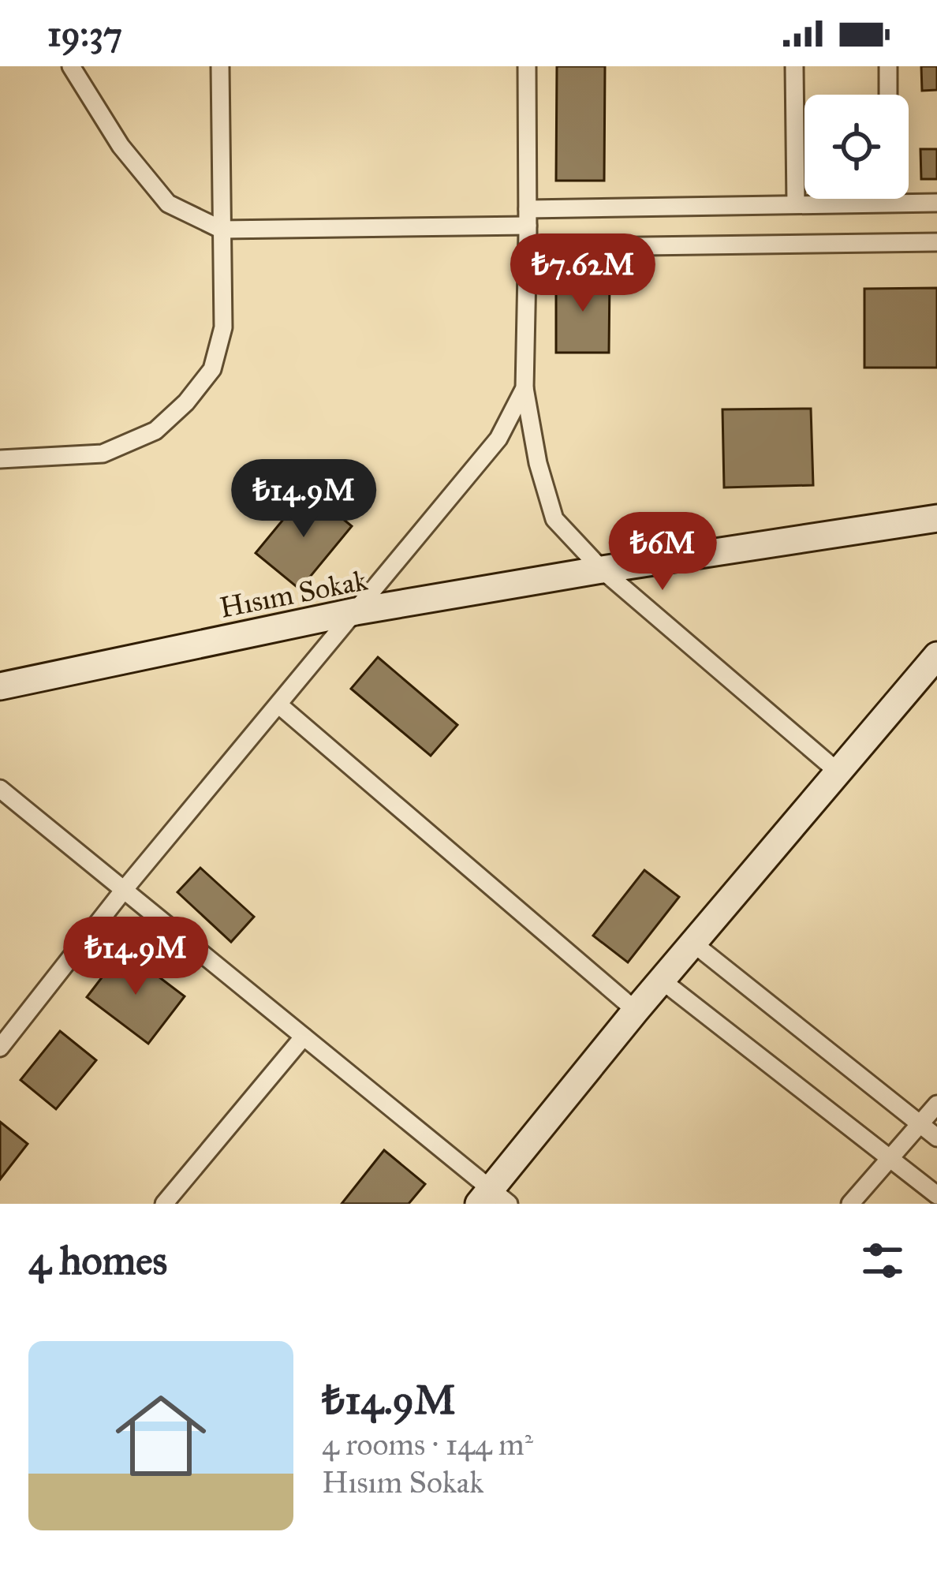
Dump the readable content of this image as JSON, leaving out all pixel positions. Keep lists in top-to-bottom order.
{
  "streets": {
    "street": ["Hısım Sokak"]
  },
  "page": {
    "status": "19:37",
    "price": [
      "₺7.62M",
      "₺14.9M",
      "₺6M",
      "₺14.9M"
    ],
    "heading": "4 homes",
    "list": [
      {
        "name": "₺14.9M",
        "note": "4 rooms · 144 m² · Hısım Sokak"
      }
    ]
  }
}
